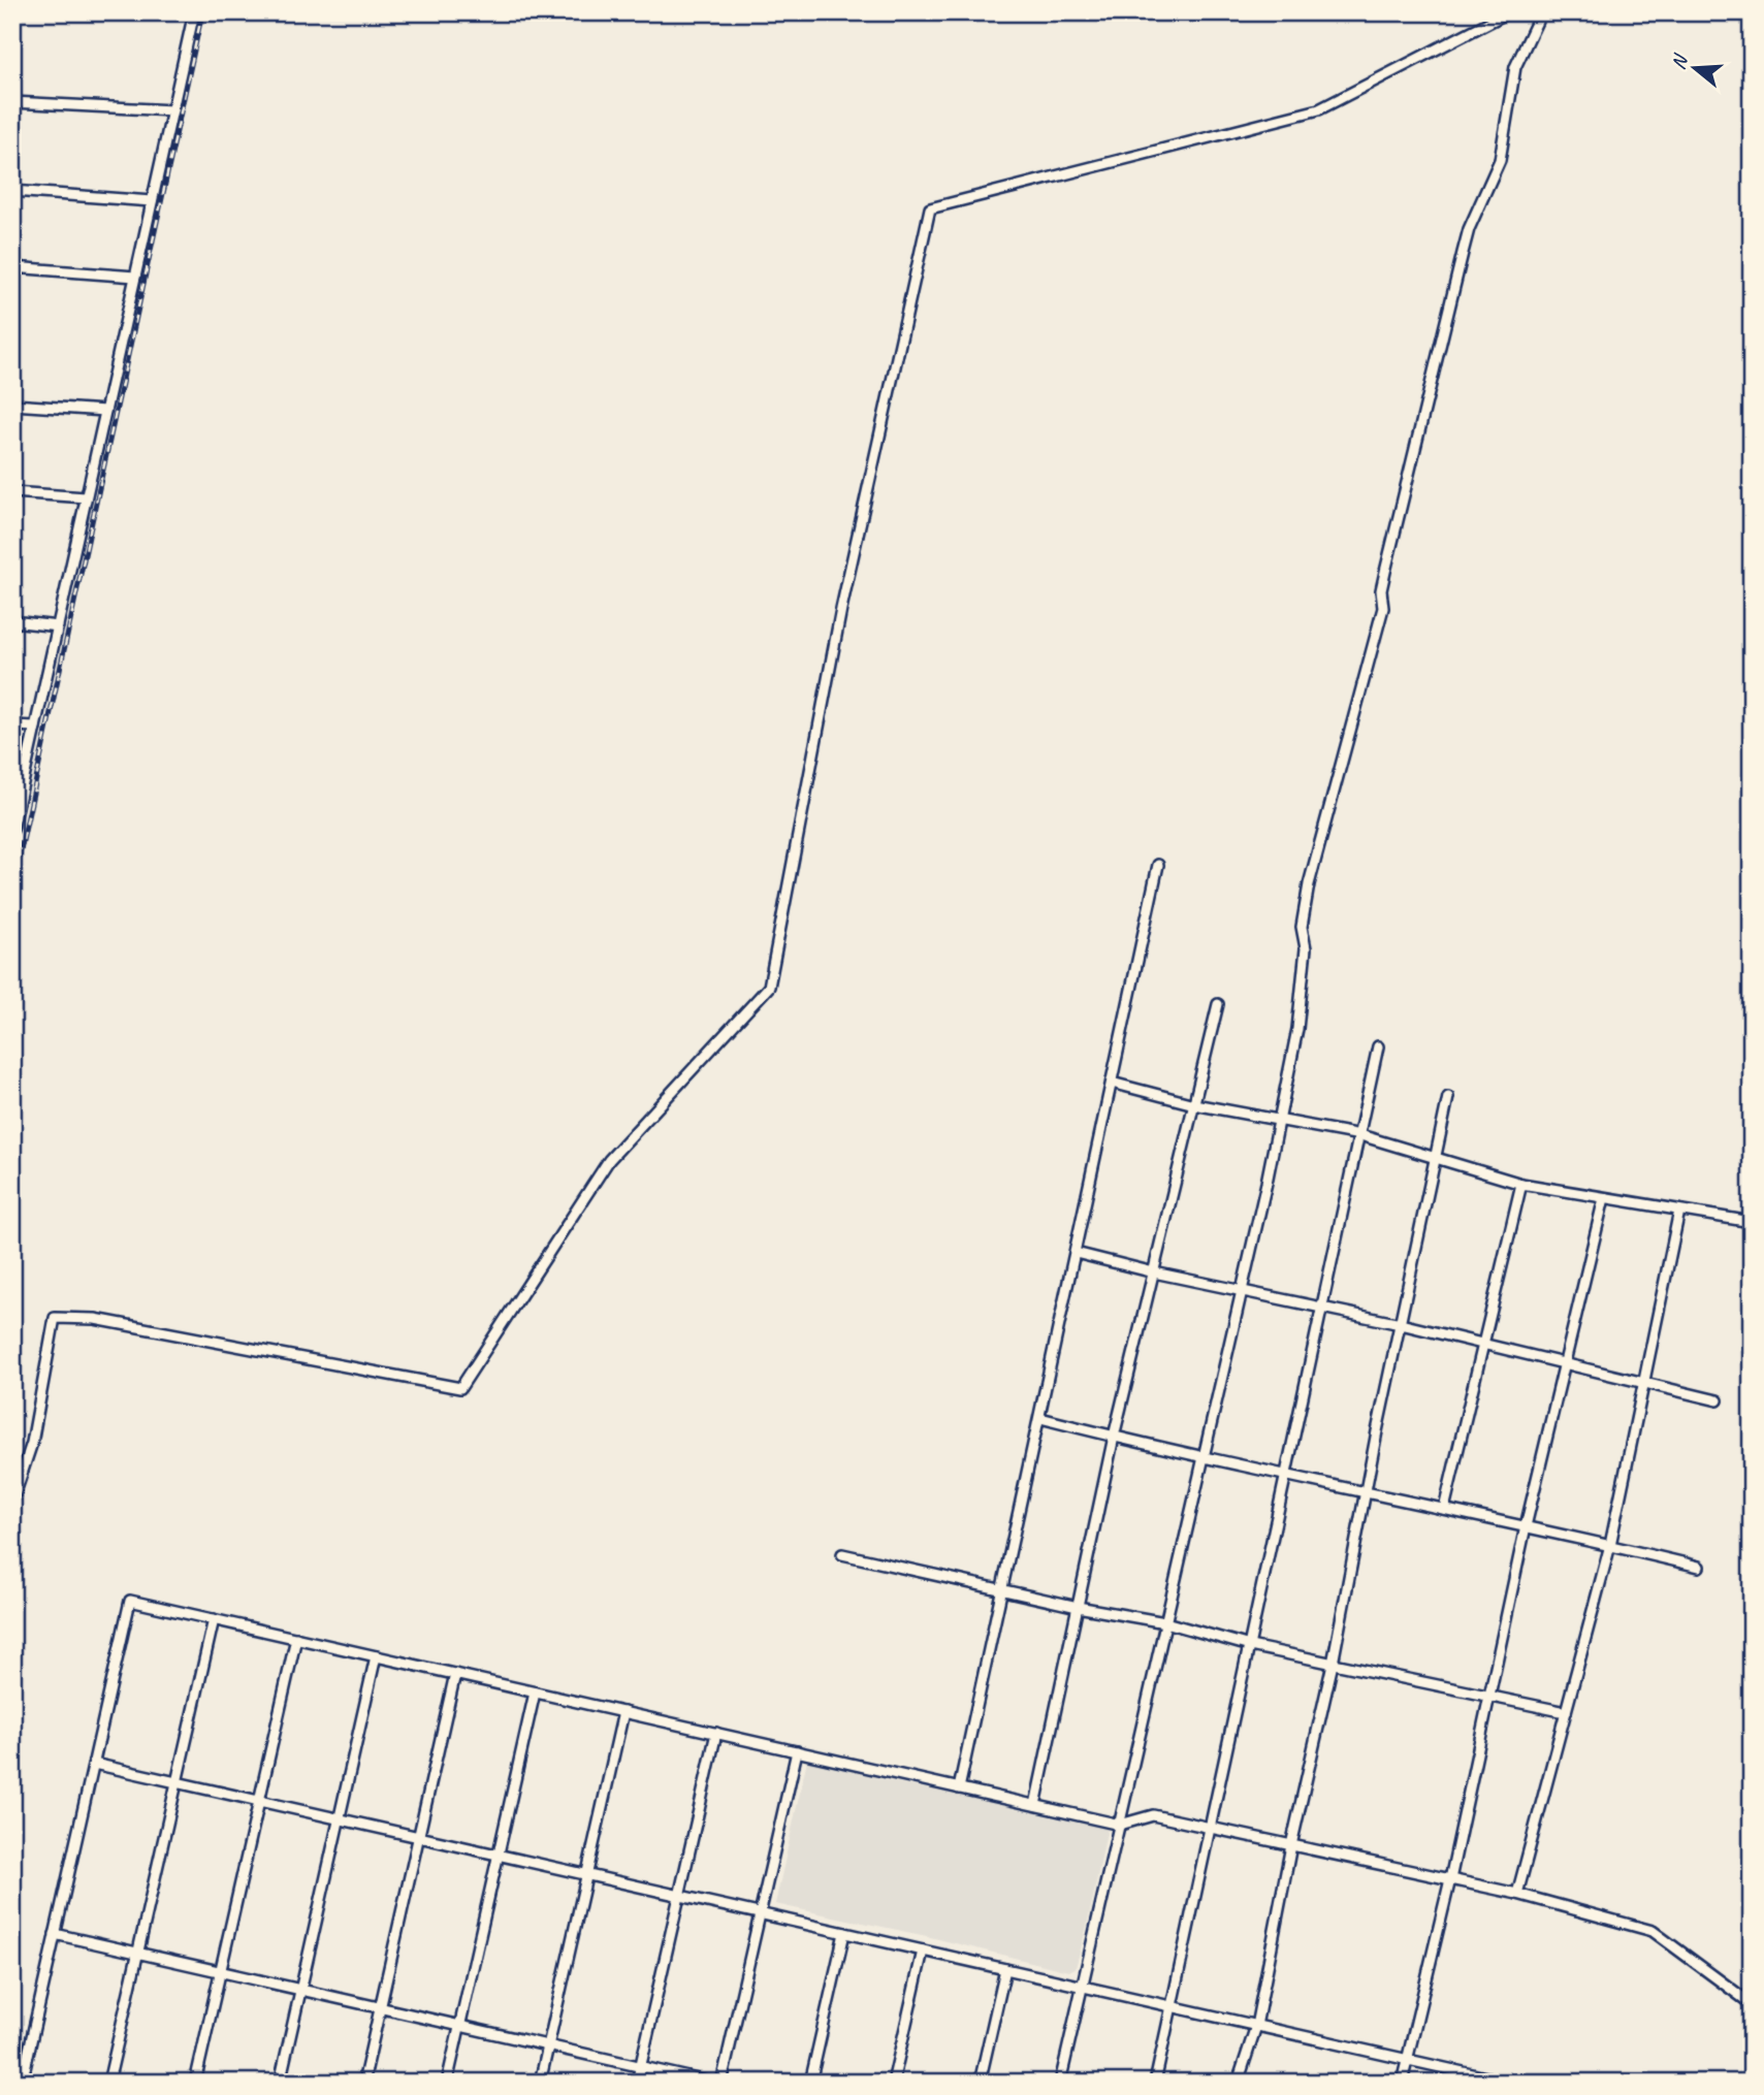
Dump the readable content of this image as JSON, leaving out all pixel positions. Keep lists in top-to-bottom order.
{
  "north": "left"
}
